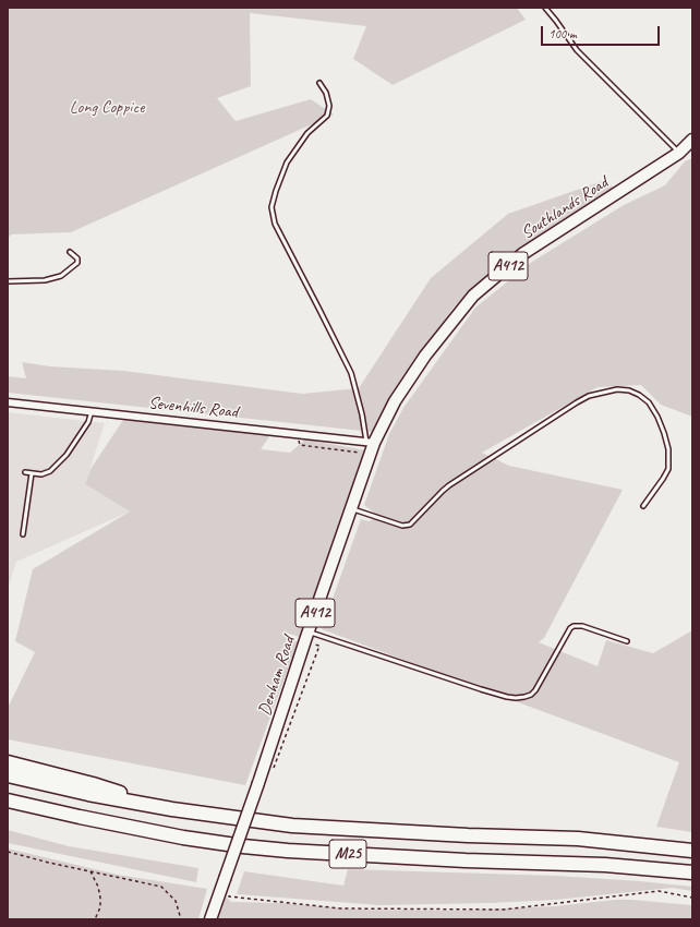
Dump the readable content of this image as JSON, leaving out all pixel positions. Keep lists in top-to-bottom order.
{
  "streets": {
    "highway": ["M25"],
    "main road": ["Southlands Road", "A412", "Denham Road"],
    "street": ["Sevenhills Road"]
  },
  "crossings": [
    ["Southlands Road", "Sevenhills Road"],
    ["Southlands Road", "Denham Road"],
    ["Sevenhills Road", "Denham Road"]
  ],
  "parks": ["Long Coppice"],
  "scale_bar": "100 m"
}
